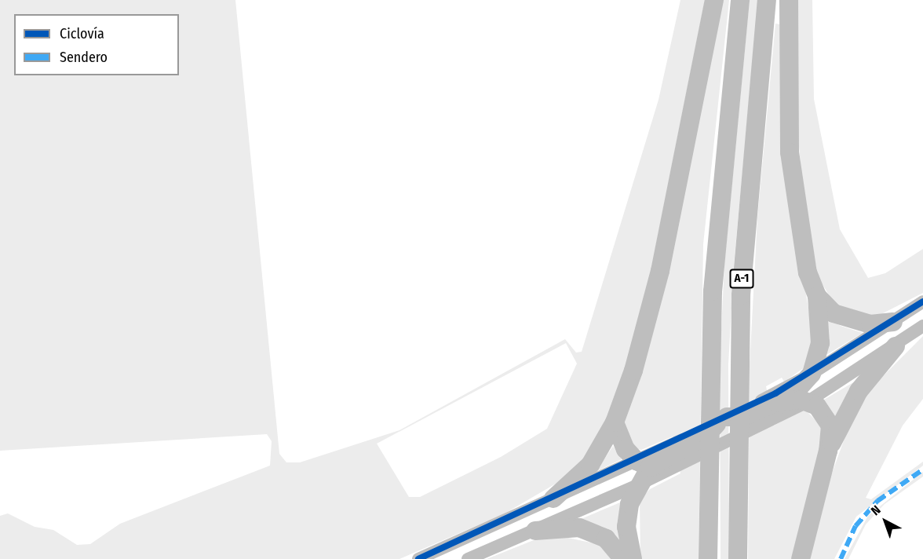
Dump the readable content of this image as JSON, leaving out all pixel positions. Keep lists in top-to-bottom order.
{
  "streets": {
    "highway": ["A-1"]
  },
  "legend": ["Ciclovía", "Sendero"],
  "north": "top left"
}
